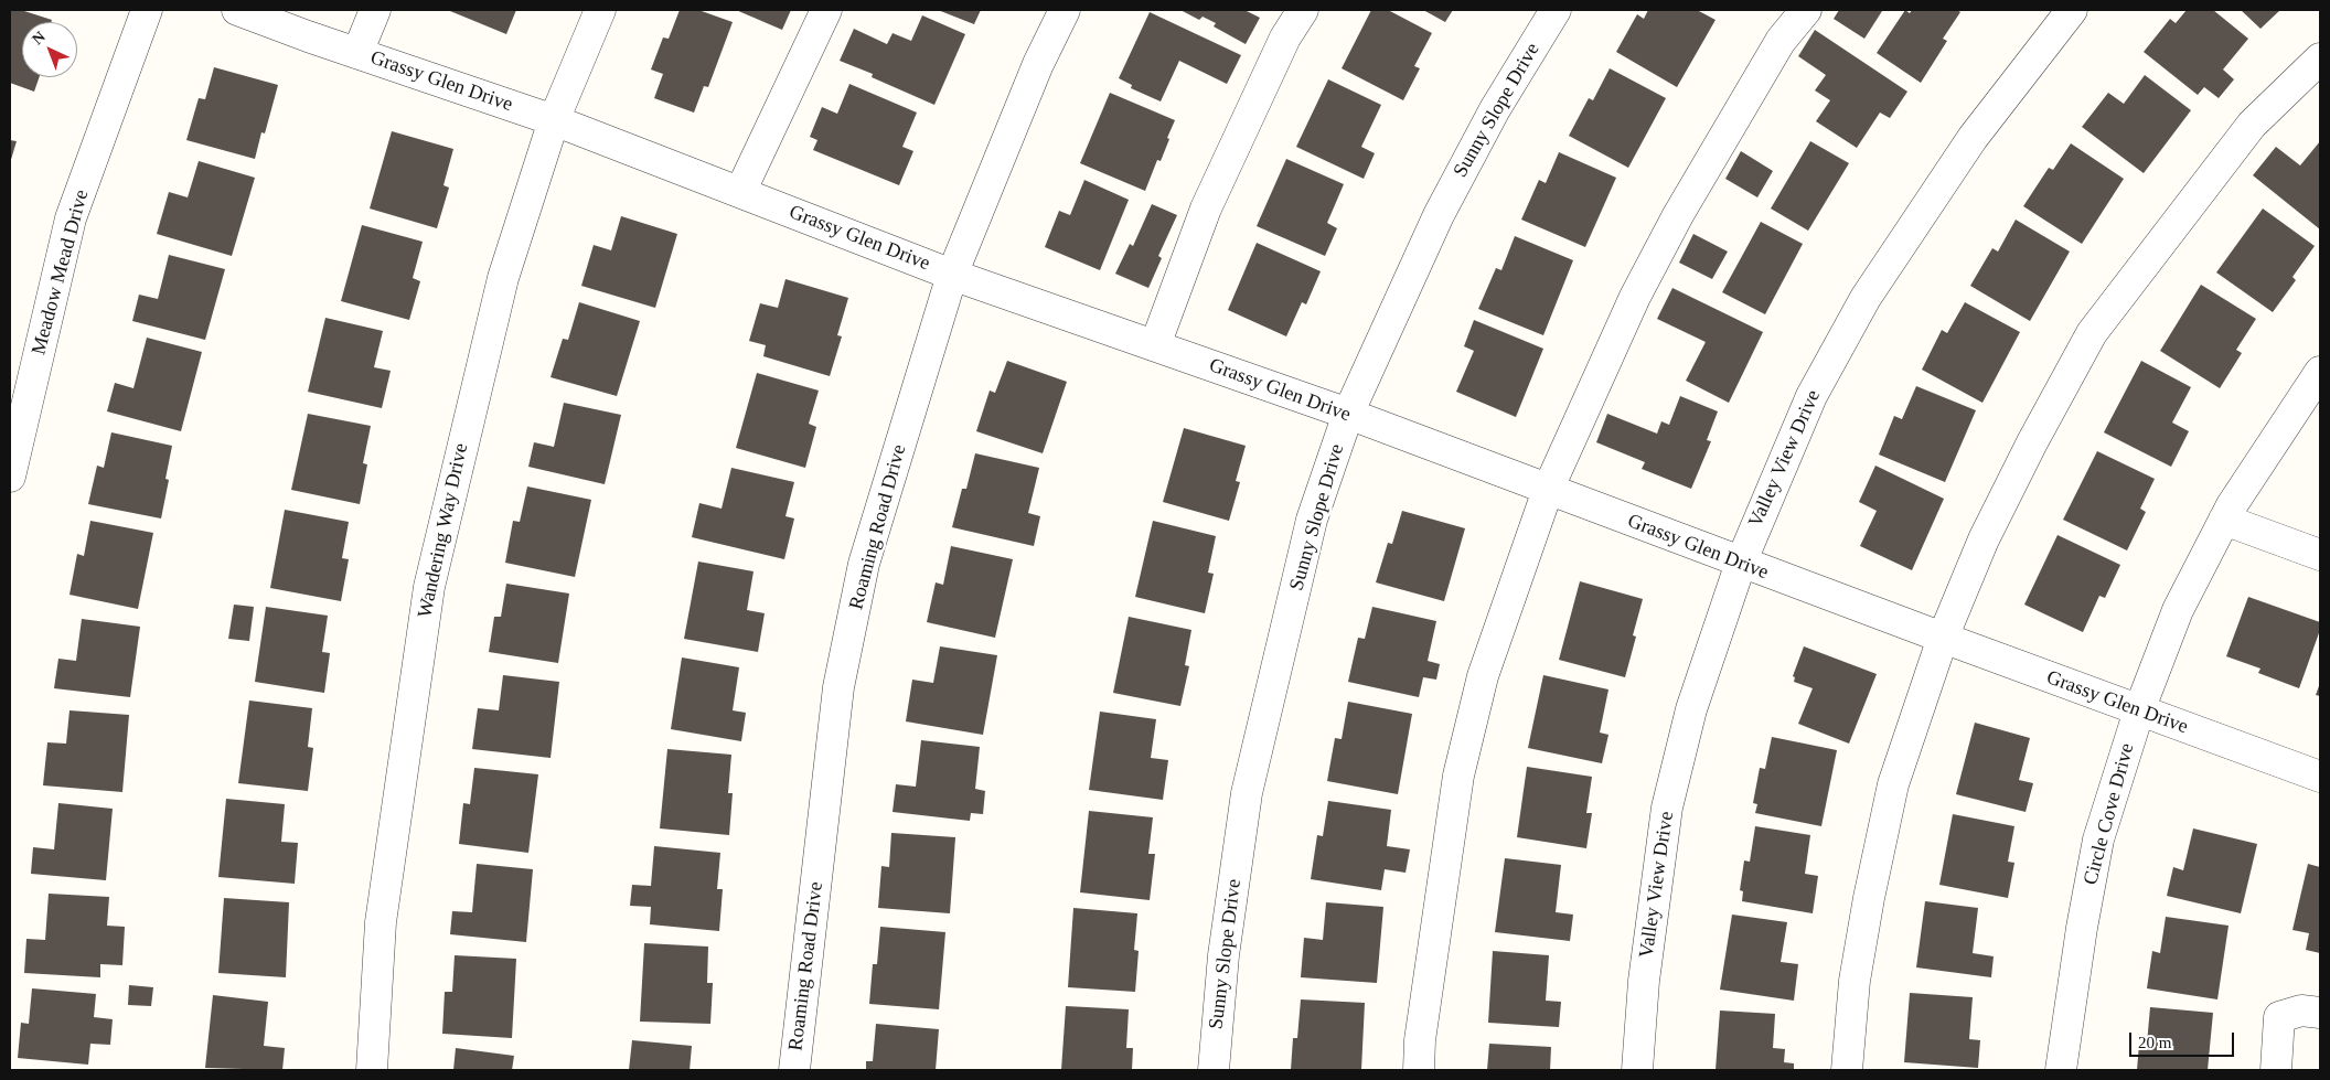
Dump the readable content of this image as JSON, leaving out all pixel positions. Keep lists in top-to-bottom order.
{
  "streets": {
    "street": [
      "Grassy Glen Drive",
      "Sunny Slope Drive",
      "Meadow Mead Drive",
      "Valley View Drive",
      "Roaming Road Drive",
      "Wandering Way Drive",
      "Circle Cove Drive"
    ]
  },
  "crossings": [
    ["Grassy Glen Drive", "Sunny Slope Drive"],
    ["Grassy Glen Drive", "Valley View Drive"],
    ["Grassy Glen Drive", "Roaming Road Drive"],
    ["Grassy Glen Drive", "Wandering Way Drive"],
    ["Grassy Glen Drive", "Circle Cove Drive"]
  ],
  "scale_bar": "20 m",
  "north": "top left"
}
